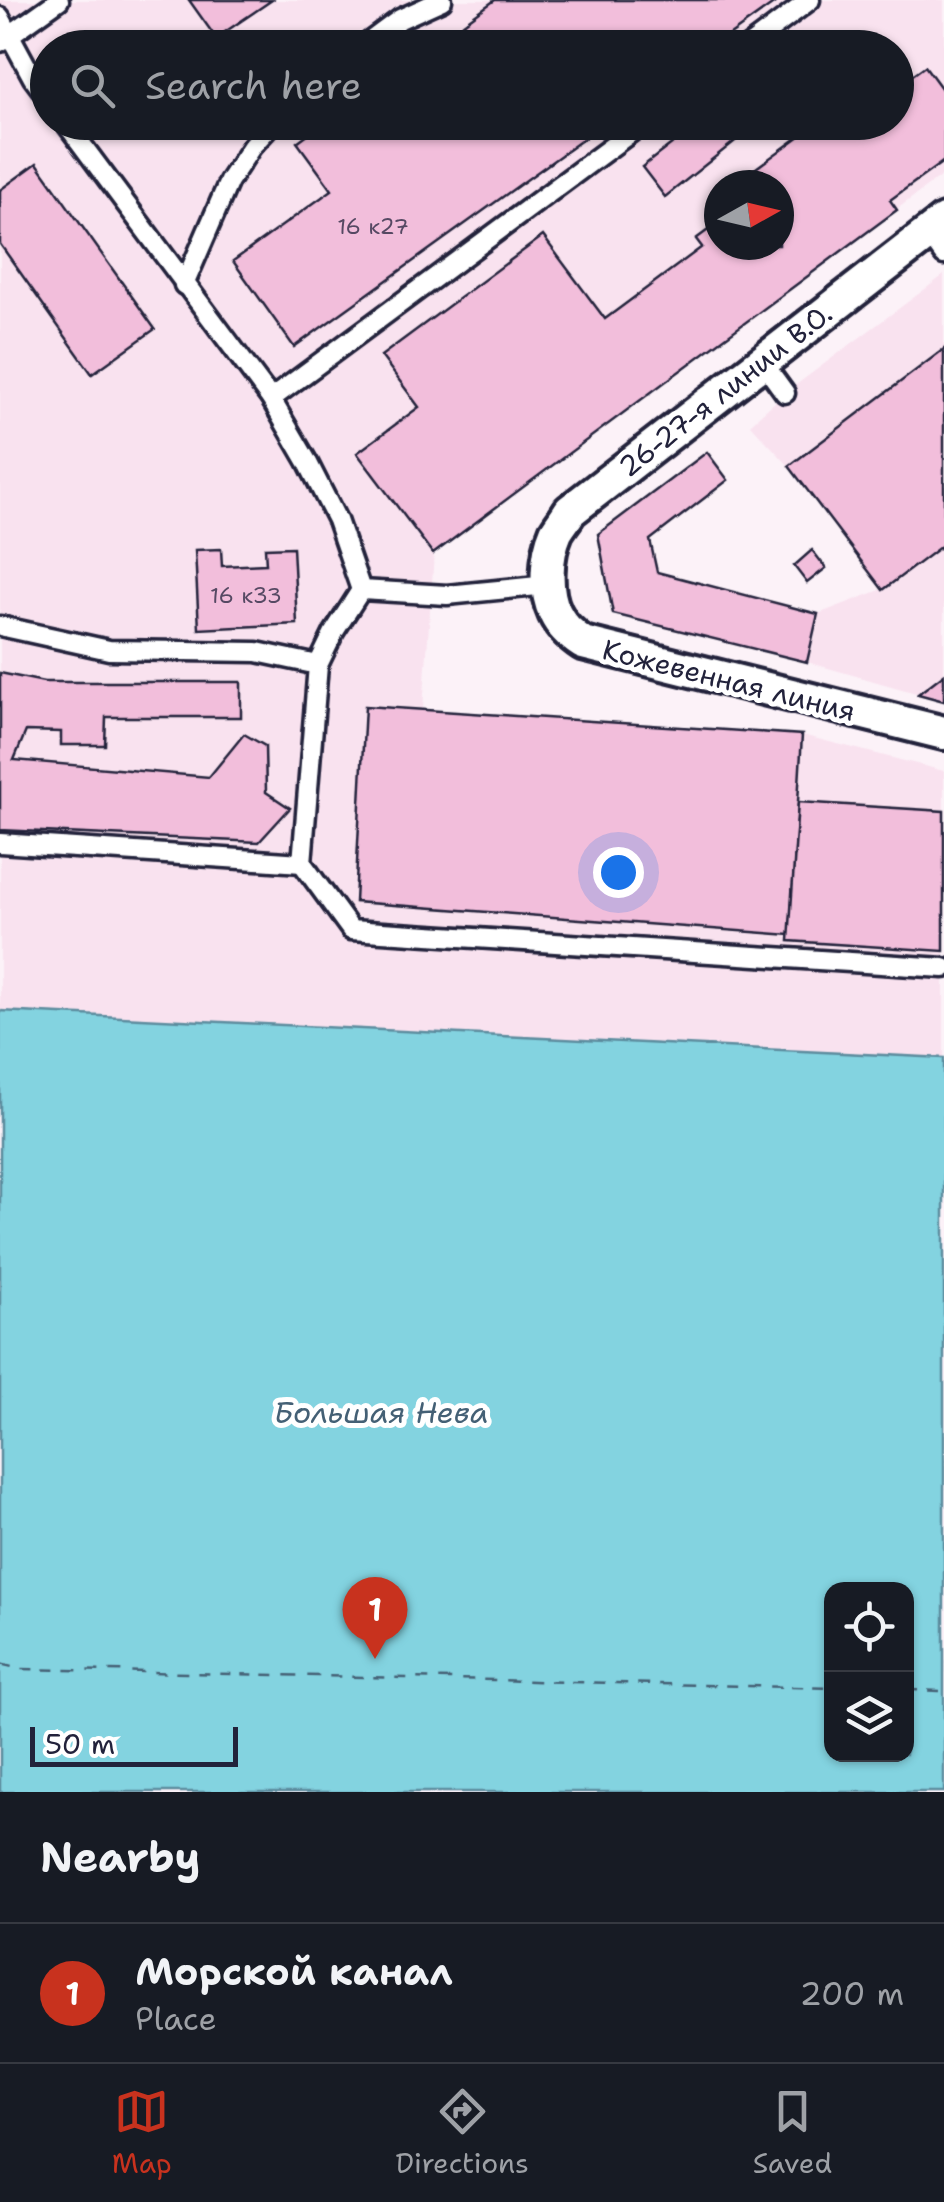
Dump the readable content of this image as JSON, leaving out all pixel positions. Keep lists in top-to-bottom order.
{
  "streets": {
    "street": ["26-27-я линии В.О.", "Кожевенная линия"]
  },
  "crossings": [
    ["26-27-я линии В.О.", "Кожевенная линия"]
  ],
  "water": ["Большая Нева"],
  "house_numbers": ["16 к27", "16 к33"],
  "scale_bar": "50 m",
  "north": "right",
  "page": {
    "search": "Search here",
    "pins": "1",
    "scale": "50 m",
    "heading": "Nearby",
    "list": [
      {
        "mark": "1",
        "name": "Морской канал",
        "note": "Place",
        "value": "200 m"
      }
    ],
    "nav": ["Map", "Directions", "Saved"]
  }
}
